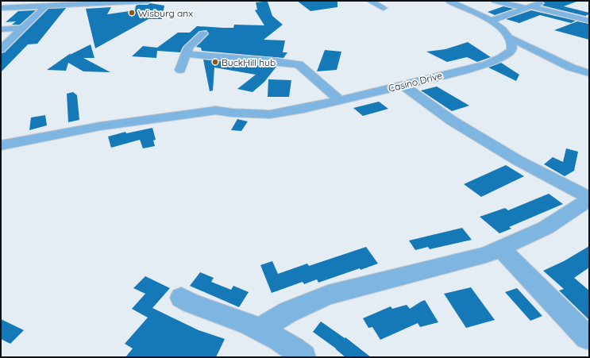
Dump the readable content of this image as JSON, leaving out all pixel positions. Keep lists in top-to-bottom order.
{
  "streets": {
    "street": ["Casino Drive"]
  },
  "places": ["Wisburg anx", "BuckHill hub"]
}
